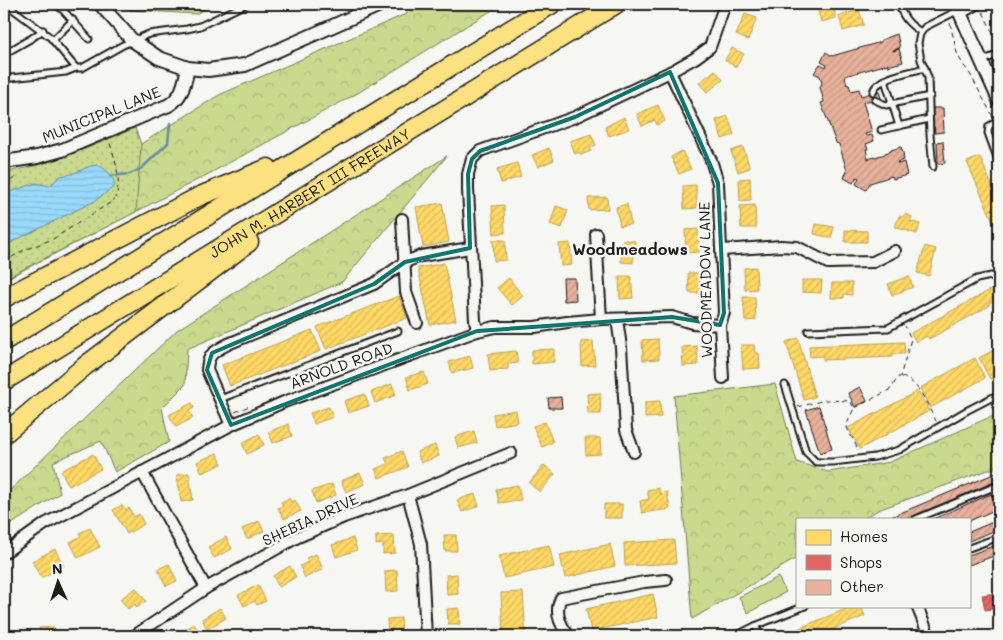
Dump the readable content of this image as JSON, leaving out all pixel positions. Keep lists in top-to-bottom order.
{
  "streets": {
    "highway": ["JOHN M. HARBERT III FREEWAY"],
    "street": [
      "MUNICIPAL LANE",
      "WOODMEADOW LANE",
      "ARNOLD ROAD",
      "SHEBIA DRIVE"
    ]
  },
  "crossings": [
    ["WOODMEADOW LANE", "ARNOLD ROAD"]
  ],
  "districts": ["Woodmeadows"],
  "legend": ["Homes", "Shops", "Other"],
  "north": "top"
}
